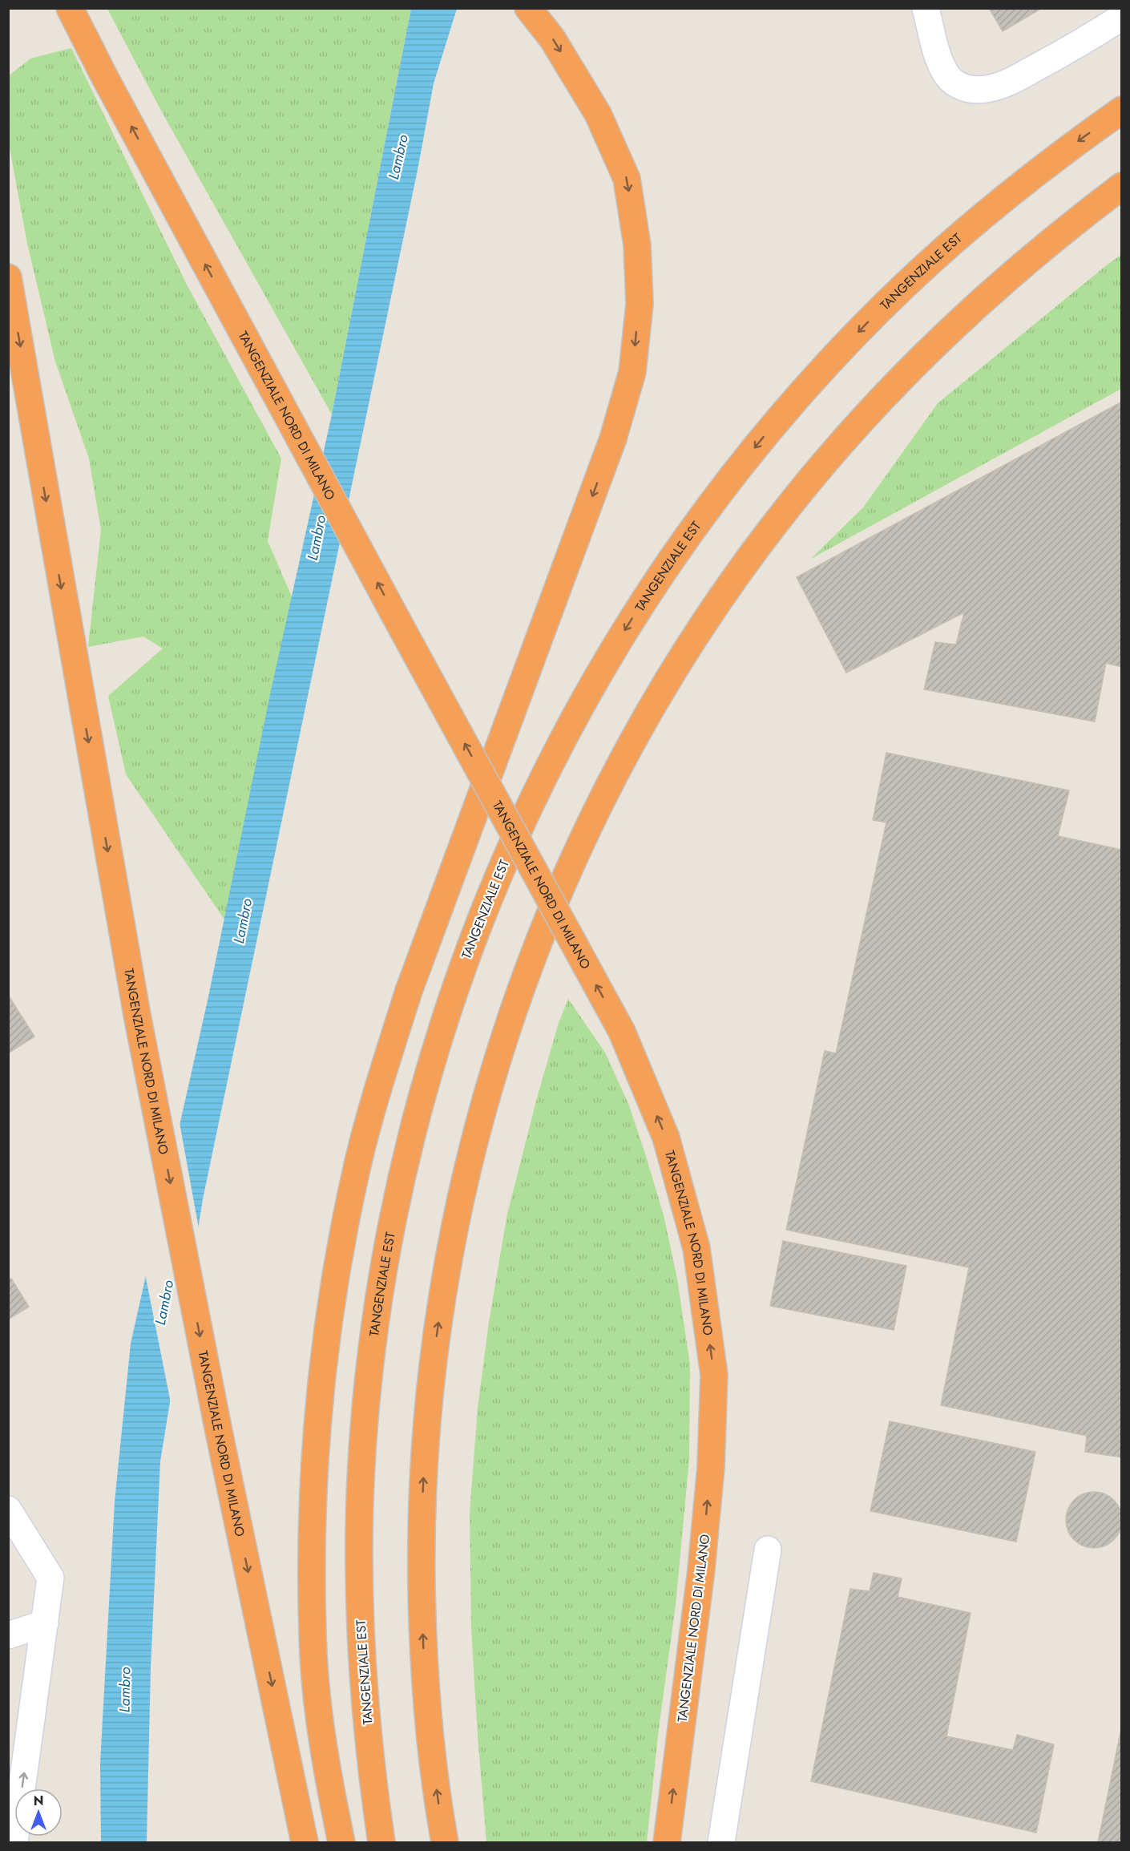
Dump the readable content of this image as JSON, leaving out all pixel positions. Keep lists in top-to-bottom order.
{
  "streets": {
    "highway": ["TANGENZIALE EST", "TANGENZIALE NORD DI MILANO"]
  },
  "water": ["Lambro"],
  "north": "top"
}
